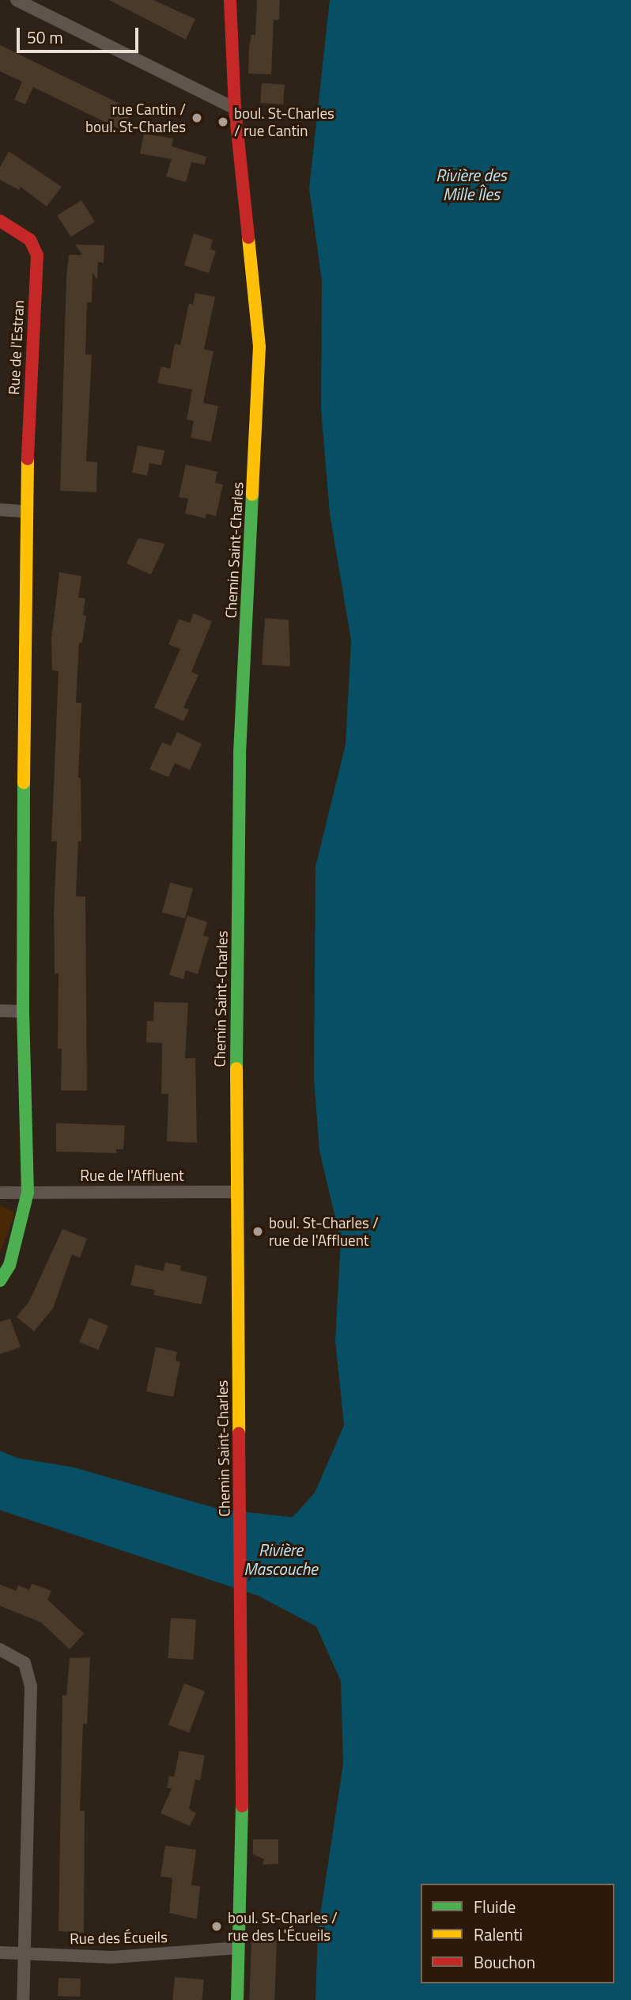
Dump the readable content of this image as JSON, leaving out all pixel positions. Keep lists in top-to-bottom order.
{
  "streets": {
    "main road": ["Rue de l'Estran", "Chemin Saint-Charles"],
    "street": ["Rue de l'Affluent", "Rue des Écueils"]
  },
  "crossings": [
    ["Rue de l'Estran", "Rue de l'Affluent"],
    ["Chemin Saint-Charles", "Rue de l'Affluent"],
    ["Chemin Saint-Charles", "Rue des Écueils"]
  ],
  "water": ["Rivière des Mille Îles", "Rivière Mascouche"],
  "places": [
    "rue Cantin / boul. St-Charles",
    "boul. St-Charles / rue Cantin",
    "boul. St-Charles / rue de l'Affluent",
    "boul. St-Charles / rue des L'Écueils"
  ],
  "legend": ["Fluide", "Ralenti", "Bouchon"],
  "scale_bar": "50 m"
}
